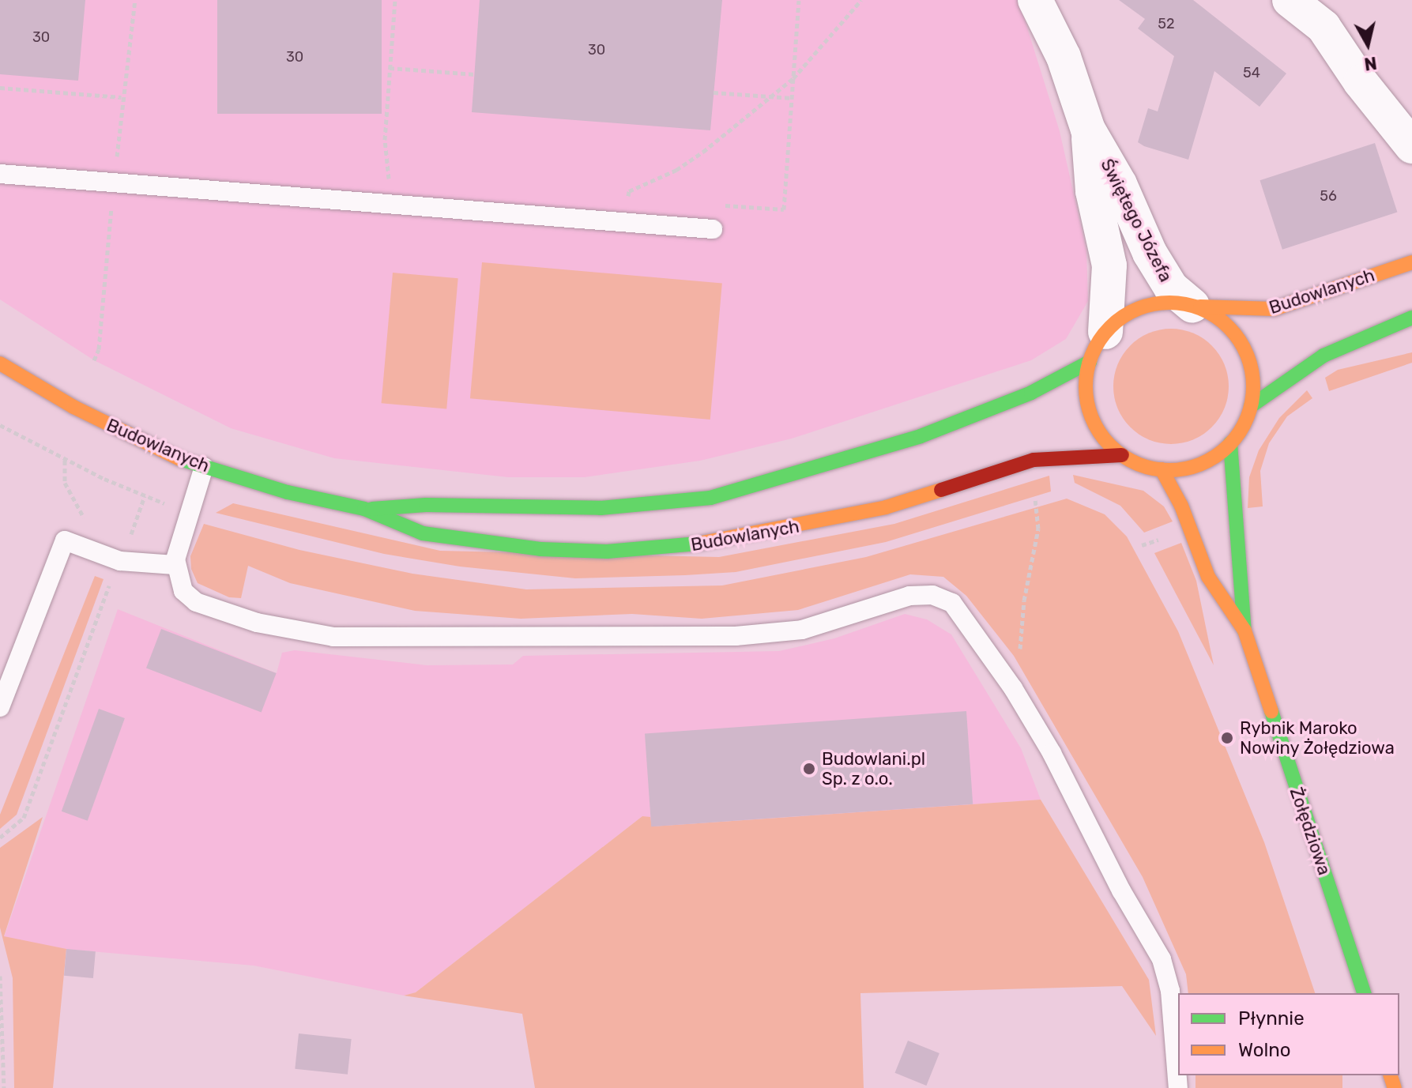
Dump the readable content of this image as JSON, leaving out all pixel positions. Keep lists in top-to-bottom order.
{
  "streets": {
    "street": ["Świętego Józefa", "Budowlanych", "Żołędziowa"]
  },
  "crossings": [
    ["Świętego Józefa", "Budowlanych"],
    ["Świętego Józefa", "Żołędziowa"],
    ["Budowlanych", "Żołędziowa"]
  ],
  "places": ["Rybnik Maroko Nowiny Żołędziowa", "Budowlani.pl Sp. z o.o."],
  "house_numbers": [
    "52",
    "30",
    "30",
    "30",
    "54",
    "56"
  ],
  "legend": ["Płynnie", "Wolno"],
  "north": "bottom"
}
